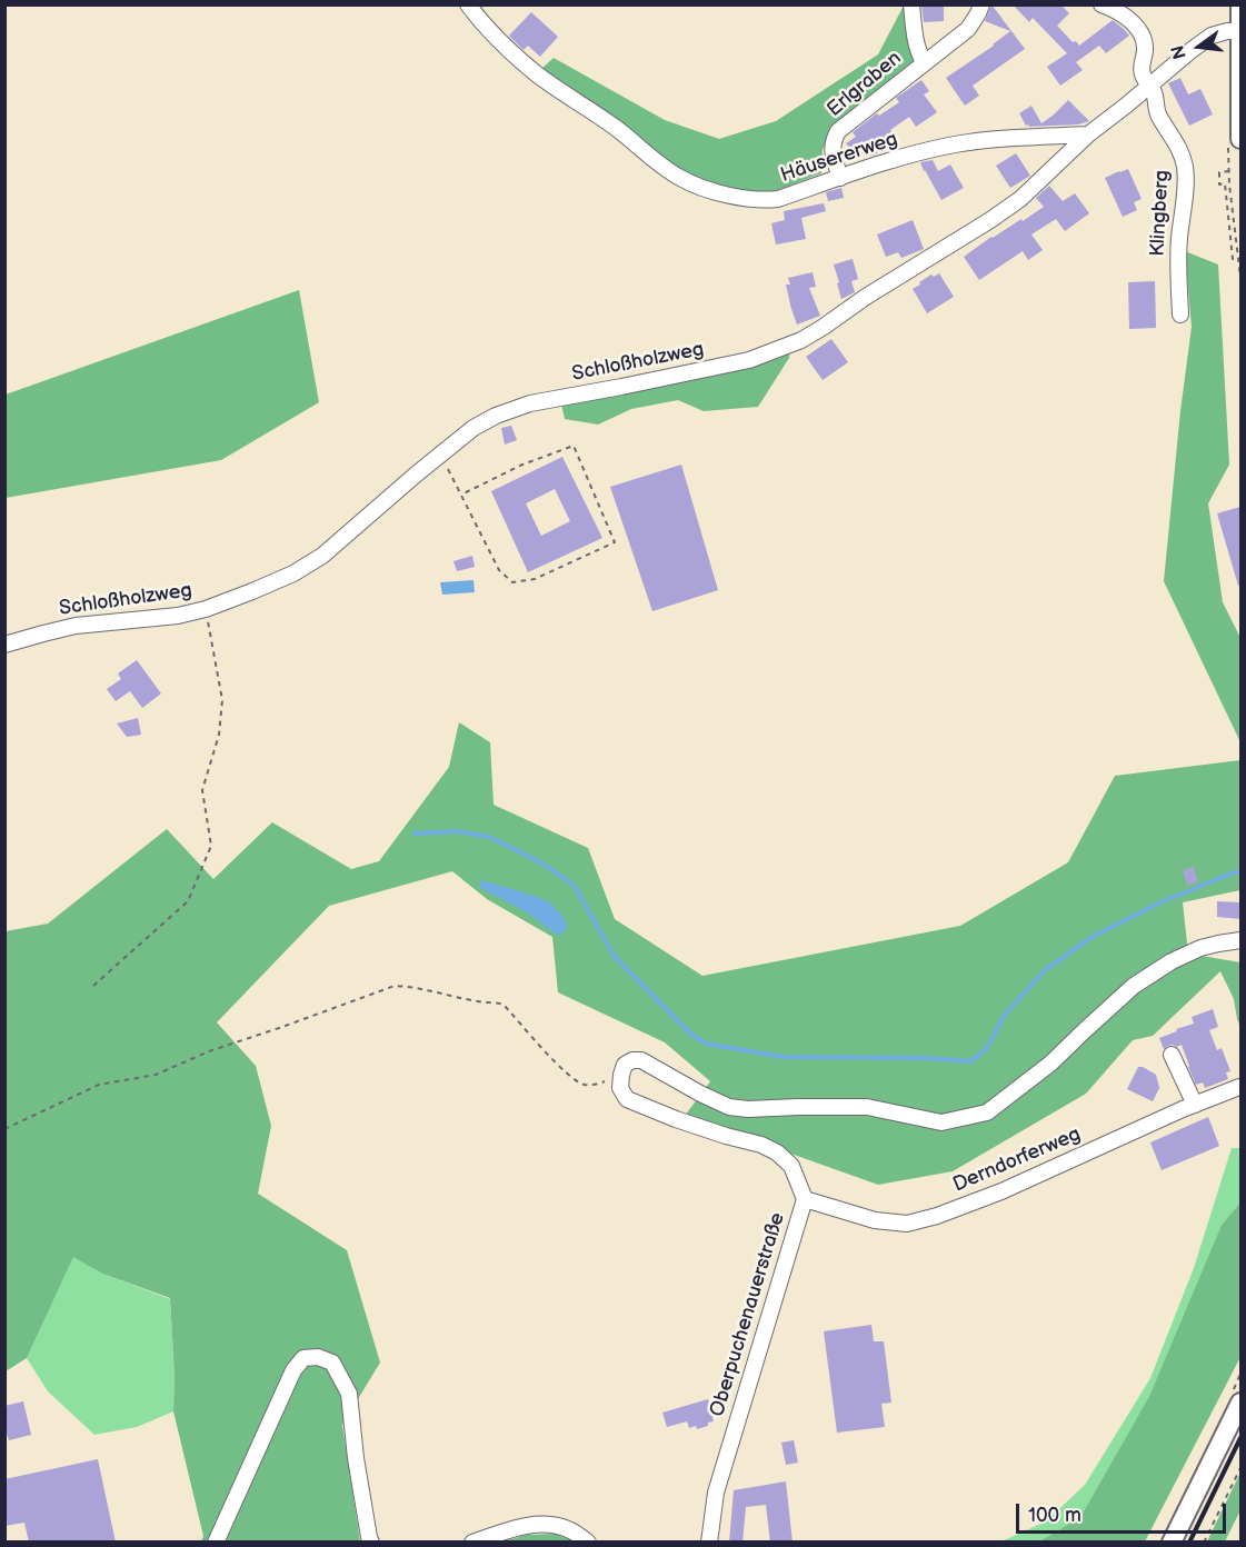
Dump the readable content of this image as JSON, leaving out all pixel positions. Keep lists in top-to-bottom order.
{
  "streets": {
    "street": [
      "Erlgraben",
      "Häusererweg",
      "Klingberg",
      "Schloßholzweg",
      "Derndorferweg",
      "Oberpuchenauerstraße"
    ]
  },
  "crossings": [
    ["Erlgraben", "Häusererweg"],
    ["Häusererweg", "Schloßholzweg"],
    ["Klingberg", "Schloßholzweg"],
    ["Derndorferweg", "Oberpuchenauerstraße"]
  ],
  "scale_bar": "100 m",
  "north": "left"
}
